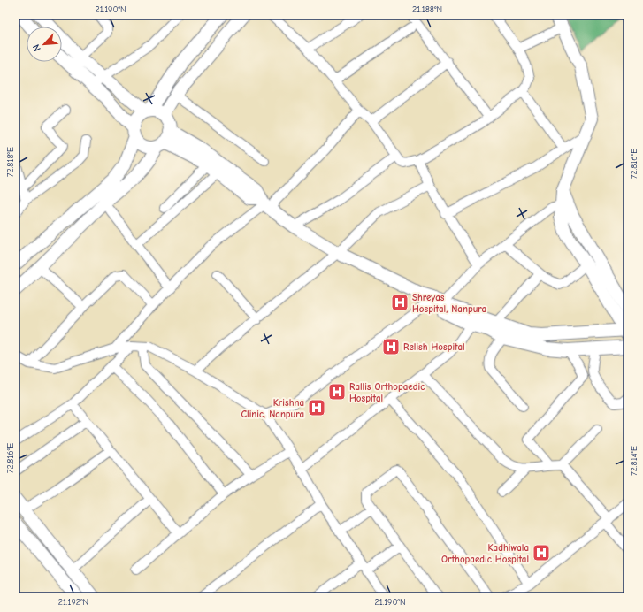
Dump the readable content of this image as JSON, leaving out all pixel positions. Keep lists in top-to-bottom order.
{
  "places": {
    "hospital": [
      "Shreyas Hospital, Nanpura",
      "Relish Hospital",
      "Rallis Orthopaedic Hospital",
      "Krishna Clinic, Nanpura",
      "Kadhiwala Orthopaedic Hospital"
    ]
  },
  "north": "bottom left",
  "coordinates": [
    "21.190°N",
    "21.188°N",
    "72.818°E",
    "72.816°E",
    "72.814°E",
    "21.192°N"
  ]
}
